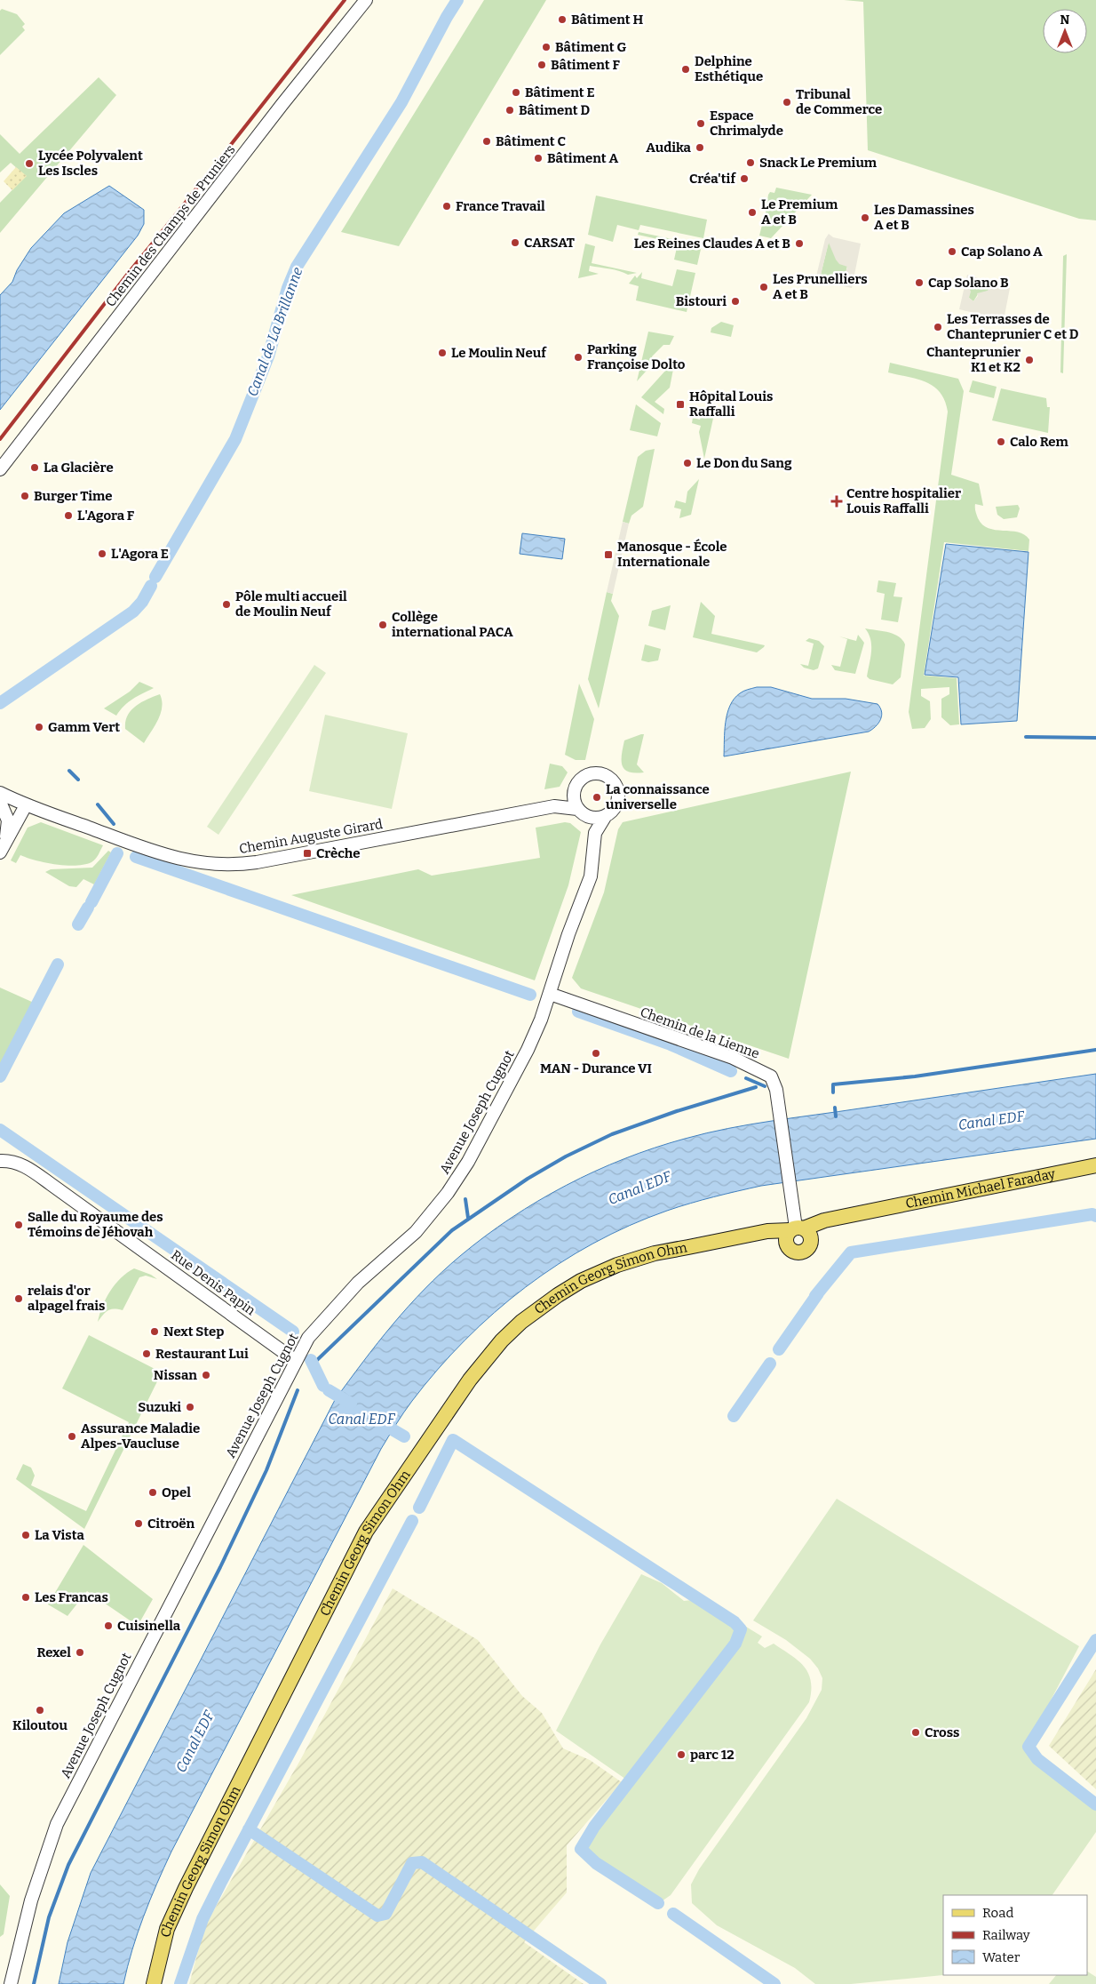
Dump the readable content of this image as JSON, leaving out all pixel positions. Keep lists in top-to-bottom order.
{
  "streets": {
    "main road": ["Chemin Michael Faraday", "Chemin Georg Simon Ohm"],
    "street": [
      "Chemin des Champs de Pruniers",
      "Chemin Auguste Girard",
      "Chemin de la Lienne",
      "Avenue Joseph Cugnot",
      "Rue Denis Papin"
    ]
  },
  "crossings": [
    ["Chemin Auguste Girard", "Avenue Joseph Cugnot"],
    ["Chemin de la Lienne", "Avenue Joseph Cugnot"],
    ["Chemin de la Lienne", "Chemin Michael Faraday"],
    ["Chemin de la Lienne", "Chemin Georg Simon Ohm"],
    ["Avenue Joseph Cugnot", "Rue Denis Papin"],
    ["Chemin Michael Faraday", "Chemin Georg Simon Ohm"]
  ],
  "water": ["Canal de La Brillanne", "Canal EDF"],
  "places": {
    "other": [
      "Bâtiment H",
      "Bâtiment G",
      "Bâtiment F",
      "Delphine Esthétique",
      "Bâtiment E",
      "Tribunal de Commerce",
      "Bâtiment D",
      "Espace Chrimalyde",
      "Bâtiment C",
      "Audika",
      "Bâtiment A",
      "Snack Le Premium",
      "Lycée Polyvalent Les Iscles",
      "Créa'tif",
      "France Travail",
      "Le Premium A et B",
      "Les Damassines A et B",
      "CARSAT",
      "Les Reines Claudes A et B",
      "Cap Solano A",
      "Cap Solano B",
      "Les Prunelliers A et B",
      "Bistouri",
      "Les Terrasses de Chanteprunier C et D",
      "Le Moulin Neuf",
      "Parking Françoise Dolto",
      "Chanteprunier K1 et K2",
      "Calo Rem",
      "Le Don du Sang",
      "La Glacière",
      "Burger Time",
      "L'Agora F",
      "L'Agora E",
      "Pôle multi accueil de Moulin Neuf",
      "Collège international PACA",
      "Gamm Vert",
      "La connaissance universelle",
      "MAN - Durance VI",
      "Salle du Royaume des Témoins de Jéhovah",
      "relais d'or alpagel frais",
      "Next Step",
      "Restaurant Lui",
      "Nissan",
      "Suzuki",
      "Assurance Maladie Alpes-Vaucluse",
      "Opel",
      "Citroën",
      "La Vista",
      "Les Francas",
      "Cuisinella",
      "Rexel",
      "Kiloutou",
      "Cross",
      "parc 12"
    ],
    "transit": ["Hôpital Louis Raffalli", "Manosque - École Internationale", "Crèche"],
    "health": ["Centre hospitalier Louis Raffalli"]
  },
  "legend": ["Road", "Railway", "Water"],
  "north": "top"
}
